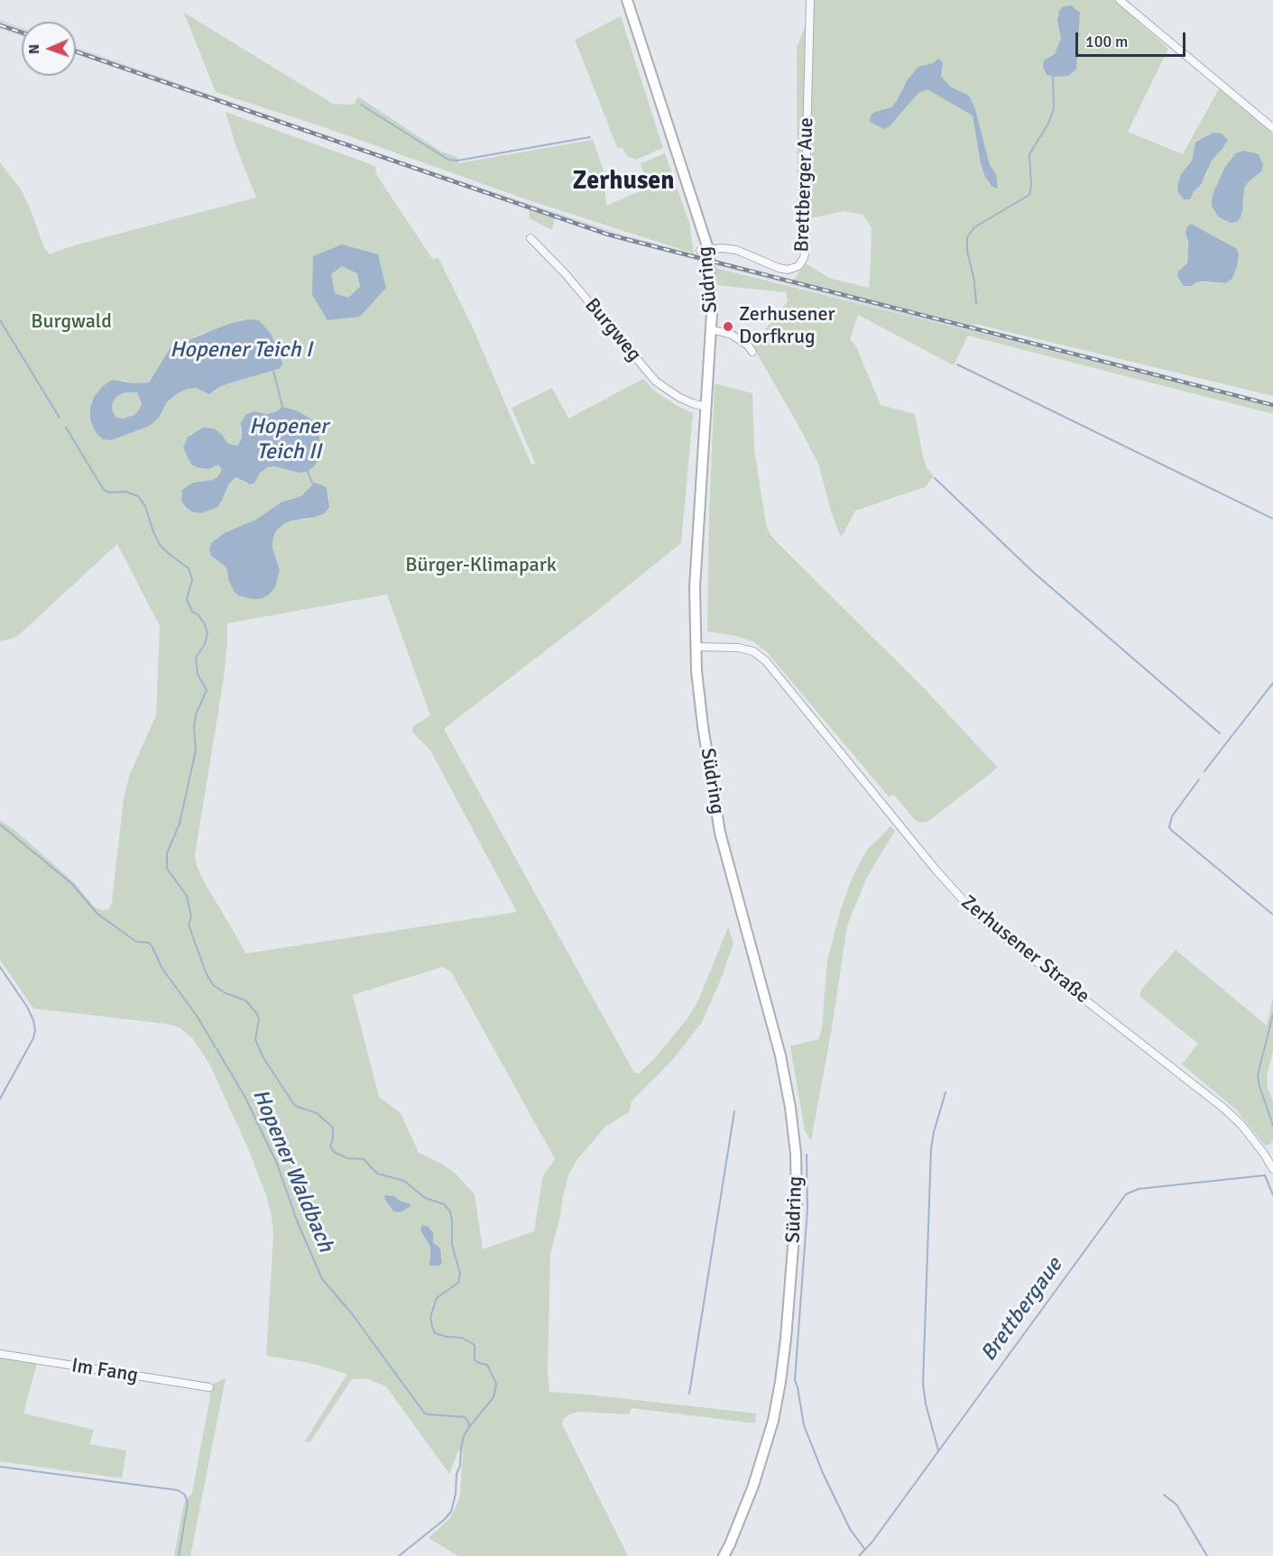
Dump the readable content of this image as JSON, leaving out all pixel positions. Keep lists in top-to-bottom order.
{
  "streets": {
    "main road": ["Südring"],
    "street": [
      "Brettberger Aue",
      "Burgweg",
      "Zerhusener Straße",
      "Im Fang"
    ]
  },
  "crossings": [
    ["Brettberger Aue", "Südring"],
    ["Südring", "Burgweg"],
    ["Südring", "Zerhusener Straße"]
  ],
  "districts": ["Zerhusen"],
  "water": [
    "Hopener Teich I",
    "Hopener Teich II",
    "Hopener Waldbach",
    "Brettbergaue"
  ],
  "parks": ["Burgwald", "Bürger-Klimapark"],
  "places": ["Zerhusener Dorfkrug"],
  "scale_bar": "100 m",
  "north": "left"
}
